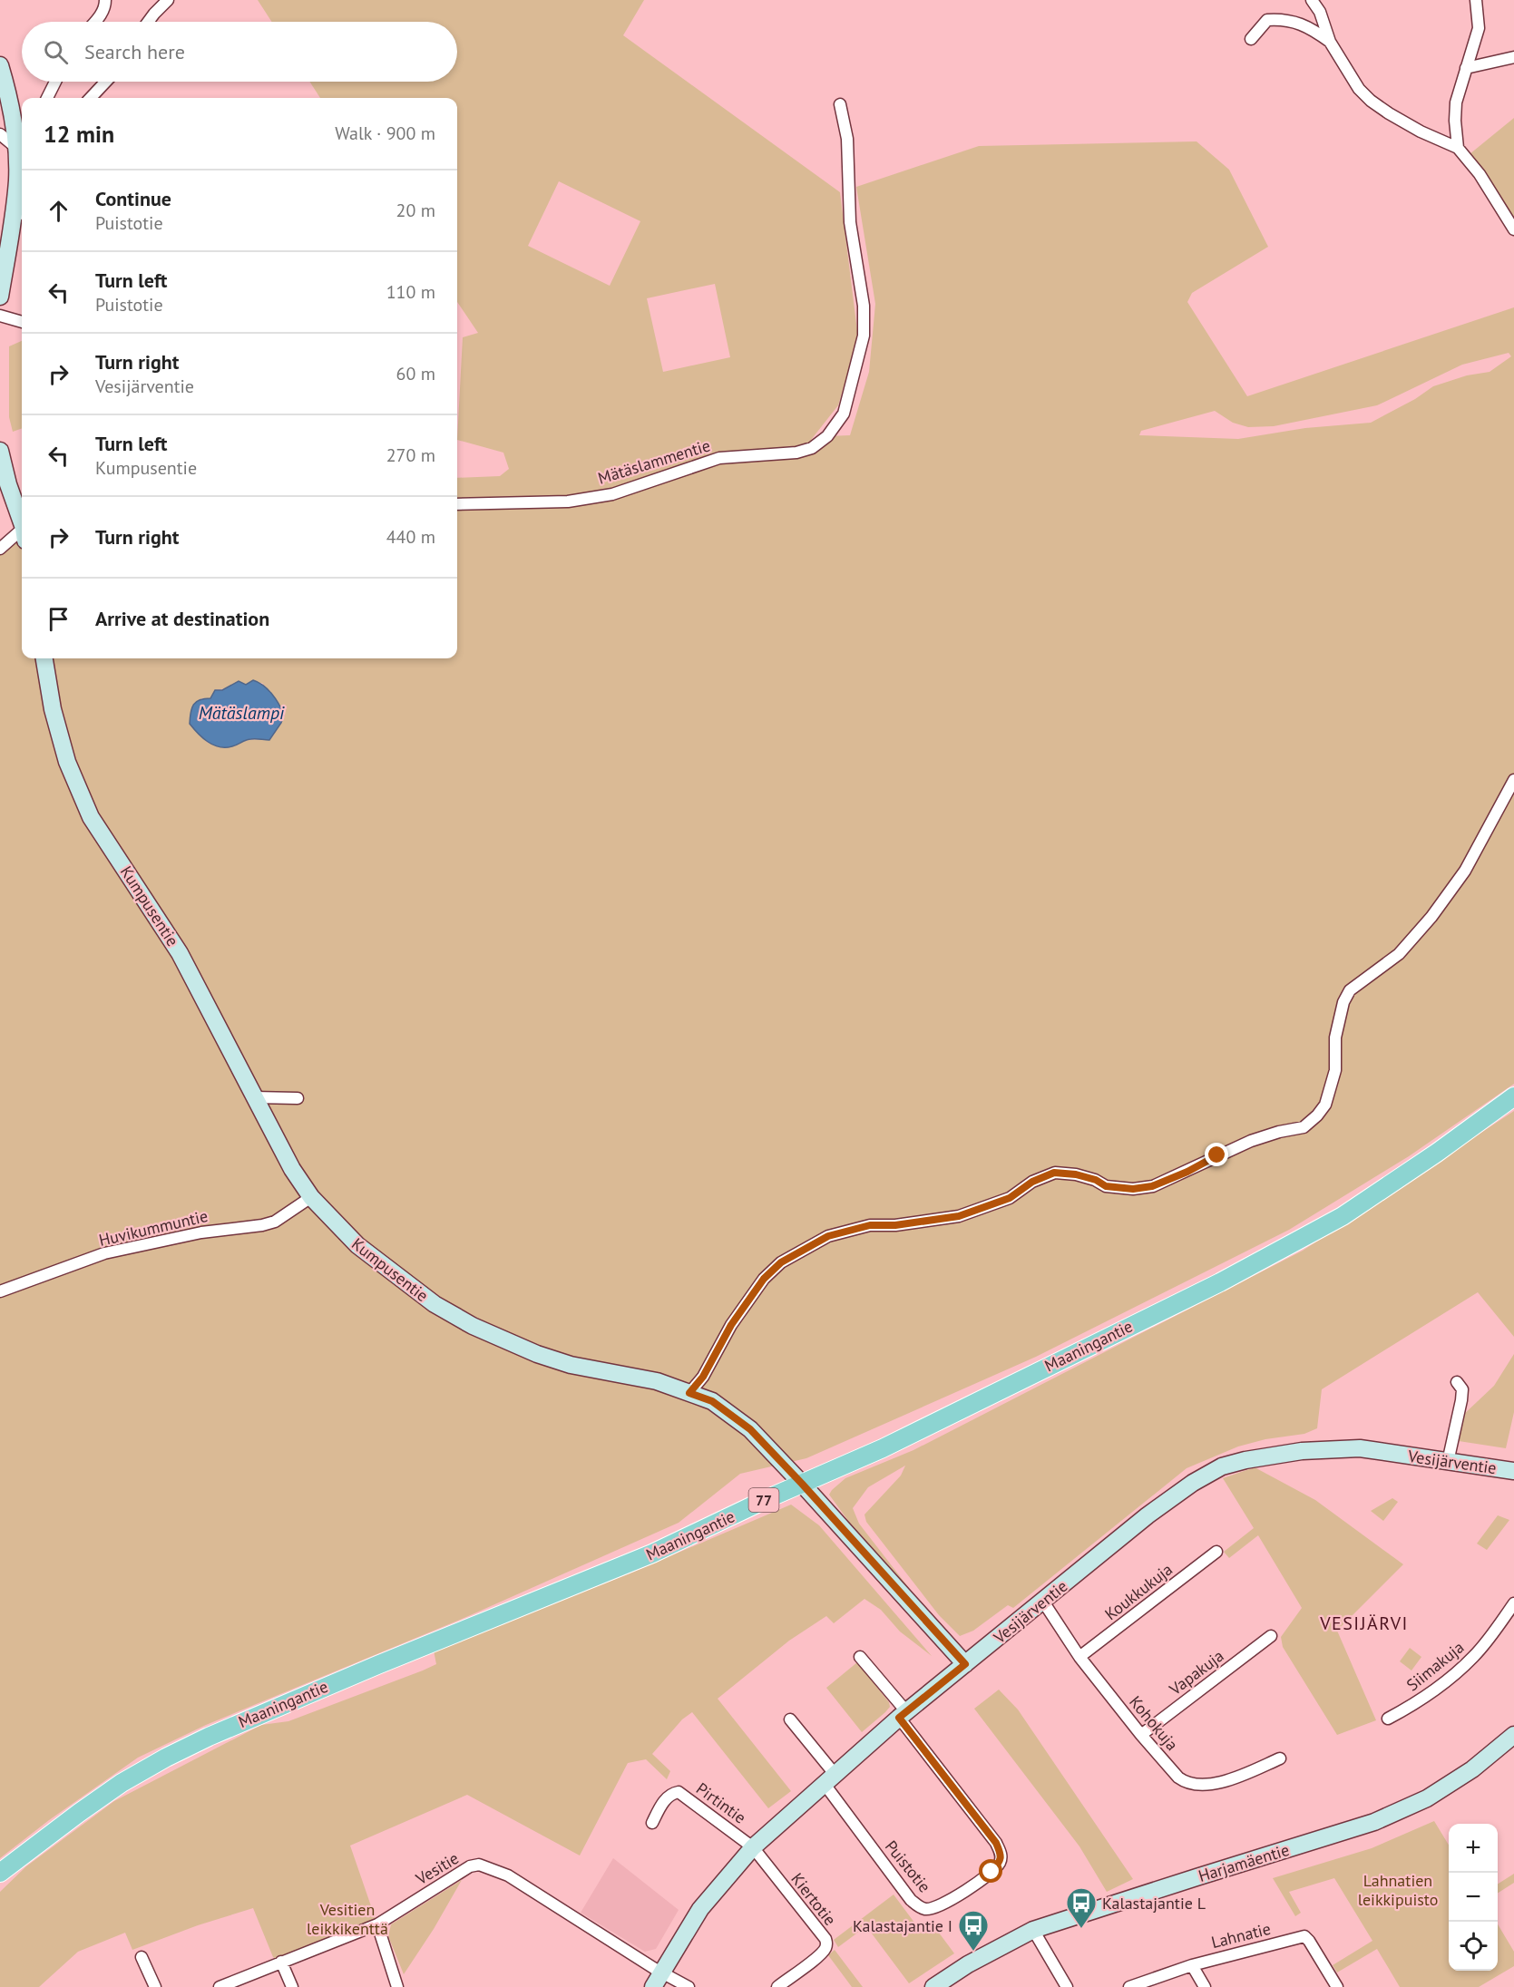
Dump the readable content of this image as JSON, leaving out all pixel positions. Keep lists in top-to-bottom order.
{
  "streets": {
    "main road": ["Maaningantie", "77"],
    "street": [
      "Mätäslammentie",
      "Kumpusentie",
      "Huvikummuntie",
      "Vesijärventie",
      "Koukkukuja",
      "Siimakuja",
      "Vapakuja",
      "Kohokuja",
      "Pirtintie",
      "Harjamäentie",
      "Puistotie",
      "Vesitie",
      "Kiertotie",
      "Lahnatie"
    ]
  },
  "crossings": [
    ["Kumpusentie", "Huvikummuntie"],
    ["Kumpusentie", "Maaningantie"],
    ["Kumpusentie", "Vesijärventie"],
    ["Vesijärventie", "Kohokuja"],
    ["Vesijärventie", "Pirtintie"],
    ["Vesijärventie", "Puistotie"],
    ["Vesijärventie", "Vesitie"],
    ["Vesijärventie", "Kiertotie"],
    ["Koukkukuja", "Kohokuja"],
    ["Vapakuja", "Kohokuja"],
    ["Pirtintie", "Kiertotie"]
  ],
  "districts": ["VESIJÄRVI"],
  "water": ["Mätäslampi"],
  "parks": ["Lahnatien leikkipuisto", "Vesitien leikkikenttä"],
  "places": {
    "bus stop": ["Kalastajantie L", "Kalastajantie I"]
  },
  "page": {
    "search": "Search here",
    "heading": ["12 min", "Walk · 900 m"],
    "list": [
      ["Continue", "Puistotie", "20 m"],
      ["Turn left", "Puistotie", "110 m"],
      ["Turn right", "Vesijärventie", "60 m"],
      ["Turn left", "Kumpusentie", "270 m"],
      ["Turn right", "440 m"],
      "Arrive at destination"
    ],
    "map_buttons": ["+", "−"]
  }
}
